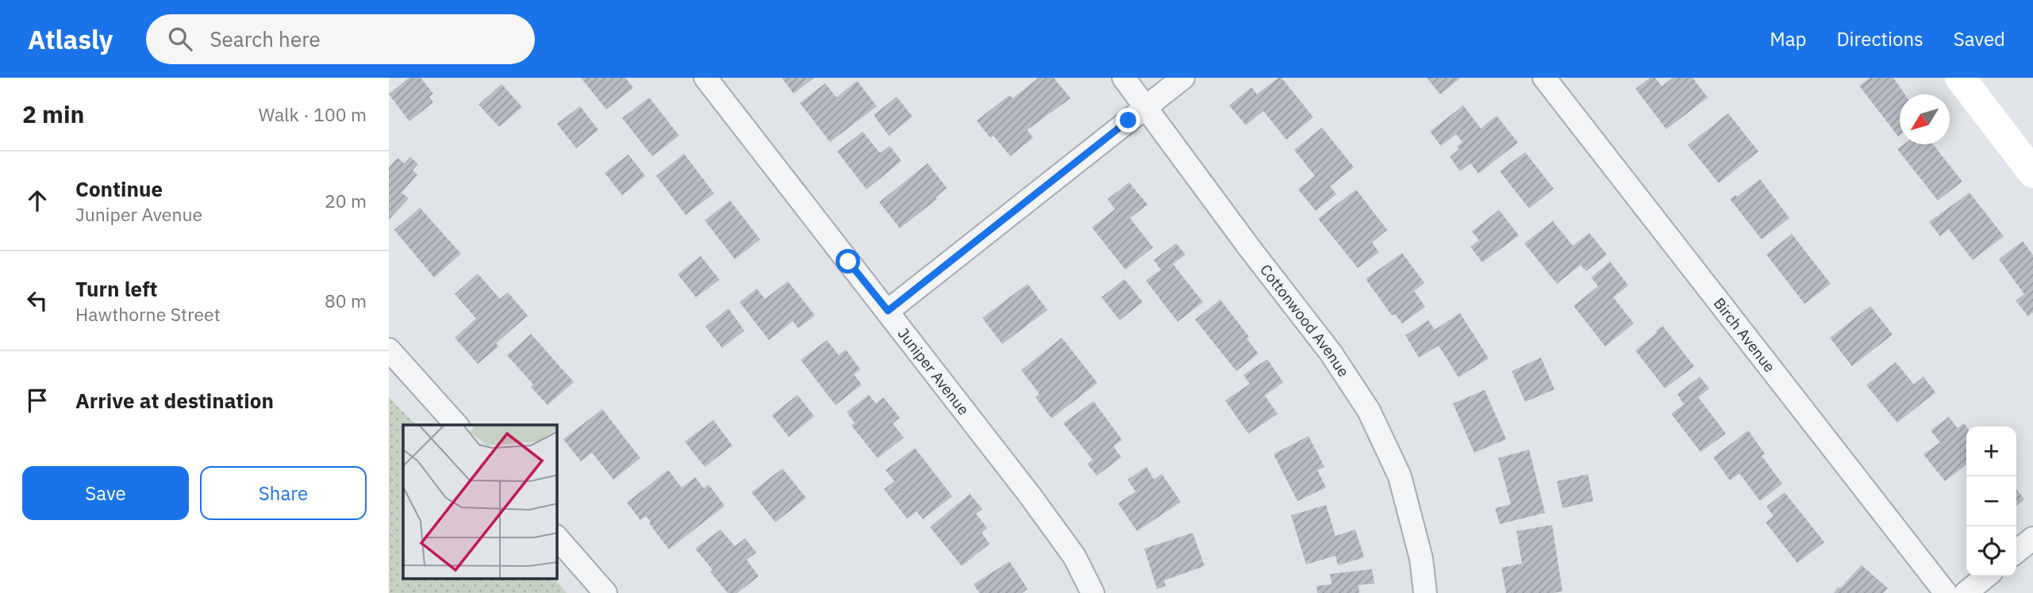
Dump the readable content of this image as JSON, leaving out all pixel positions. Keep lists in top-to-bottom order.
{
  "streets": {
    "street": ["Cottonwood Avenue", "Birch Avenue", "Juniper Avenue"]
  },
  "north": "bottom left",
  "page": {
    "header": "Atlasly",
    "search": "Search here",
    "nav": ["Map", "Directions", "Saved"],
    "heading": ["2 min", "Walk · 100 m"],
    "list": [
      ["Continue", "Juniper Avenue", "20 m"],
      ["Turn left", "Hawthorne Street", "80 m"],
      "Arrive at destination"
    ],
    "map_buttons": ["+", "−"],
    "buttons": ["Save", "Share"]
  }
}
